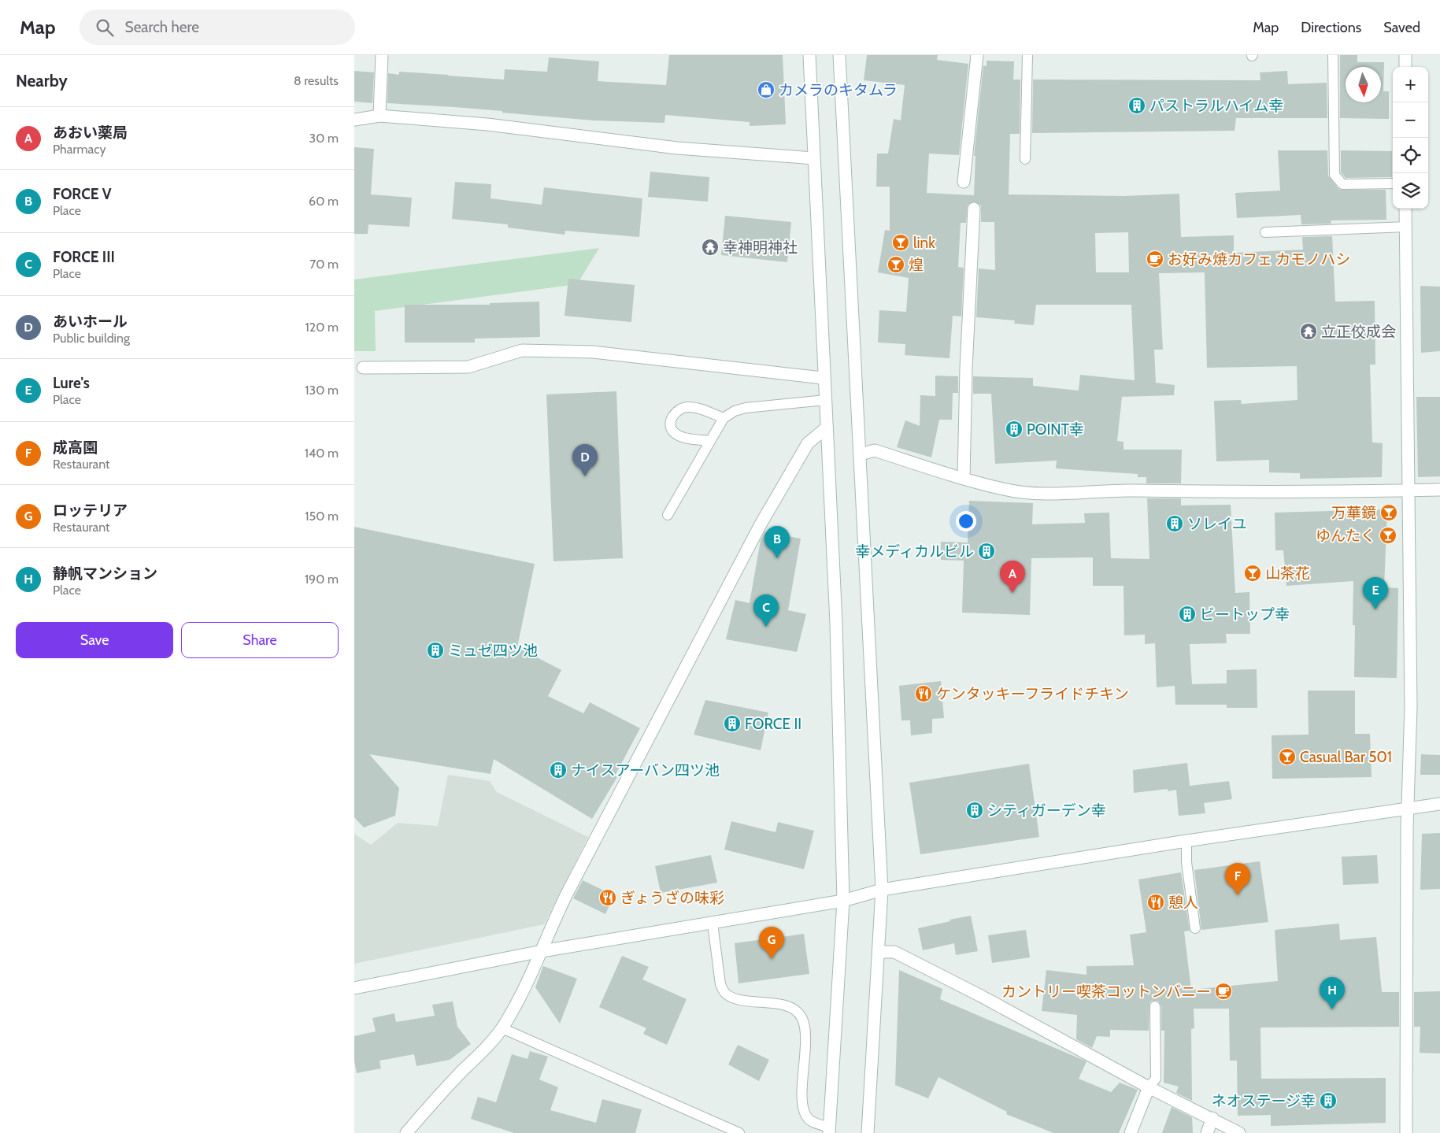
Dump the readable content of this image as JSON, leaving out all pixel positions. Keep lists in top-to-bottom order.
{
  "places": {
    "shop": ["カメラのキタムラ"],
    "building": [
      "パストラルハイム幸",
      "POINT幸",
      "ソレイユ",
      "幸メディカルビル",
      "ビートップ幸",
      "ミュゼ四ツ池",
      "FORCE II",
      "ナイスアーバン四ツ池",
      "シティガーデン幸",
      "ネオステージ幸"
    ],
    "bar": [
      "link",
      "煌",
      "万華鏡",
      "ゆんたく",
      "山茶花",
      "Casual Bar 501"
    ],
    "temple": ["幸神明神社", "立正佼成会"],
    "cafe": ["お好み焼カフェ カモノハシ", "カントリー喫茶コットンバニー"],
    "restaurant": ["ケンタッキーフライドチキン", "ぎょうざの味彩", "憩人"]
  },
  "north": "bottom",
  "page": {
    "header": "Map",
    "search": "Search here",
    "nav": ["Map", "Directions", "Saved"],
    "heading": ["Nearby", "8 results"],
    "map_buttons": ["+", "−"],
    "list": [
      {
        "mark": "A",
        "name": "あおい薬局",
        "note": "Pharmacy",
        "value": "30 m"
      },
      {
        "mark": "B",
        "name": "FORCE V",
        "note": "Place",
        "value": "60 m"
      },
      {
        "mark": "C",
        "name": "FORCE III",
        "note": "Place",
        "value": "70 m"
      },
      {
        "mark": "D",
        "name": "あいホール",
        "note": "Public building",
        "value": "120 m"
      },
      {
        "mark": "E",
        "name": "Lure's",
        "note": "Place",
        "value": "130 m"
      },
      {
        "mark": "F",
        "name": "成高園",
        "note": "Restaurant",
        "value": "140 m"
      },
      {
        "mark": "G",
        "name": "ロッテリア",
        "note": "Restaurant",
        "value": "150 m"
      },
      {
        "mark": "H",
        "name": "静帆マンション",
        "note": "Place",
        "value": "190 m"
      }
    ],
    "pins": [
      "D",
      "B",
      "A",
      "E",
      "C",
      "F",
      "G",
      "H"
    ],
    "buttons": ["Save", "Share"]
  }
}
